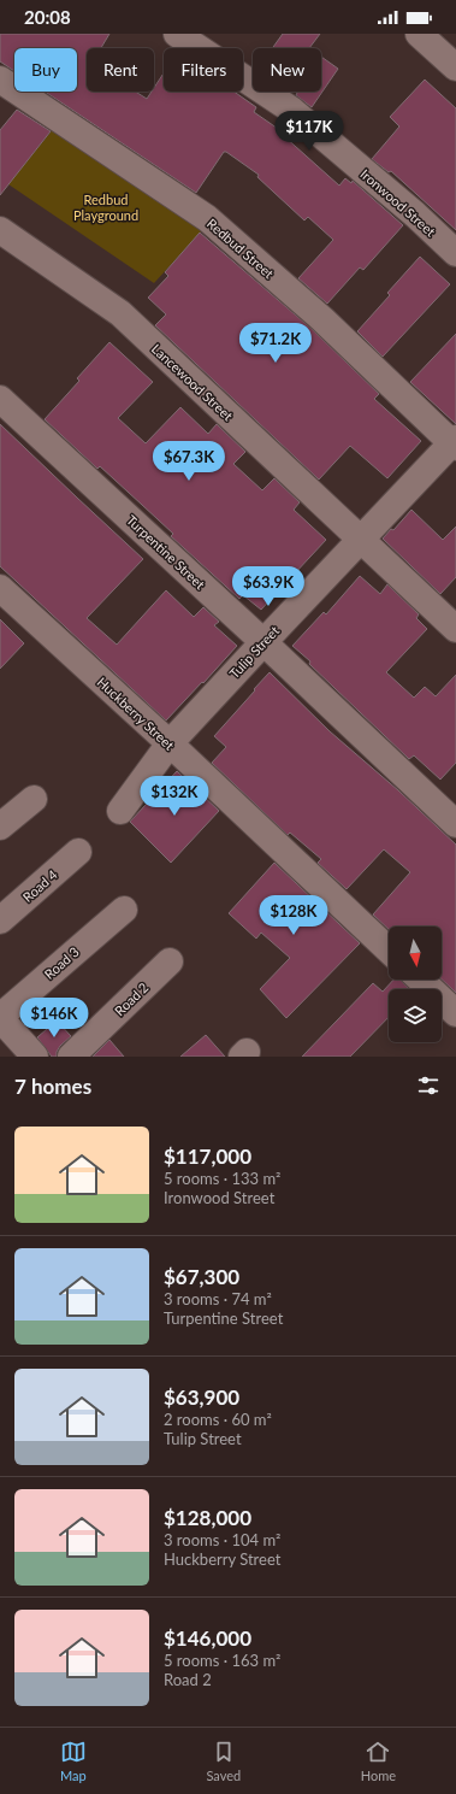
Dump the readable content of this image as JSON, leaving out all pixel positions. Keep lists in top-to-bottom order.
{
  "streets": {
    "street": [
      "Ironwood Street",
      "Redbud Street",
      "Lancewood Street",
      "Turpentine Street",
      "Tulip Street",
      "Huckberry Street",
      "Road 4",
      "Road 3",
      "Road 2"
    ]
  },
  "crossings": [
    ["Redbud Street", "Tulip Street"],
    ["Lancewood Street", "Tulip Street"],
    ["Turpentine Street", "Tulip Street"],
    ["Tulip Street", "Huckberry Street"]
  ],
  "parks": ["Redbud Playground"],
  "north": "bottom",
  "page": {
    "status": "20:08",
    "chip": [
      "Buy",
      "Rent",
      "Filters",
      "New"
    ],
    "price": [
      "$117K",
      "$71.2K",
      "$67.3K",
      "$63.9K",
      "$132K",
      "$128K",
      "$146K"
    ],
    "heading": "7 homes",
    "list": [
      {
        "name": "$117,000",
        "note": "5 rooms · 133 m² · Ironwood Street"
      },
      {
        "name": "$67,300",
        "note": "3 rooms · 74 m² · Turpentine Street"
      },
      {
        "name": "$63,900",
        "note": "2 rooms · 60 m² · Tulip Street"
      },
      {
        "name": "$128,000",
        "note": "3 rooms · 104 m² · Huckberry Street"
      },
      {
        "name": "$146,000",
        "note": "5 rooms · 163 m² · Road 2"
      }
    ],
    "tabs": ["Map", "Saved", "Home"]
  }
}
